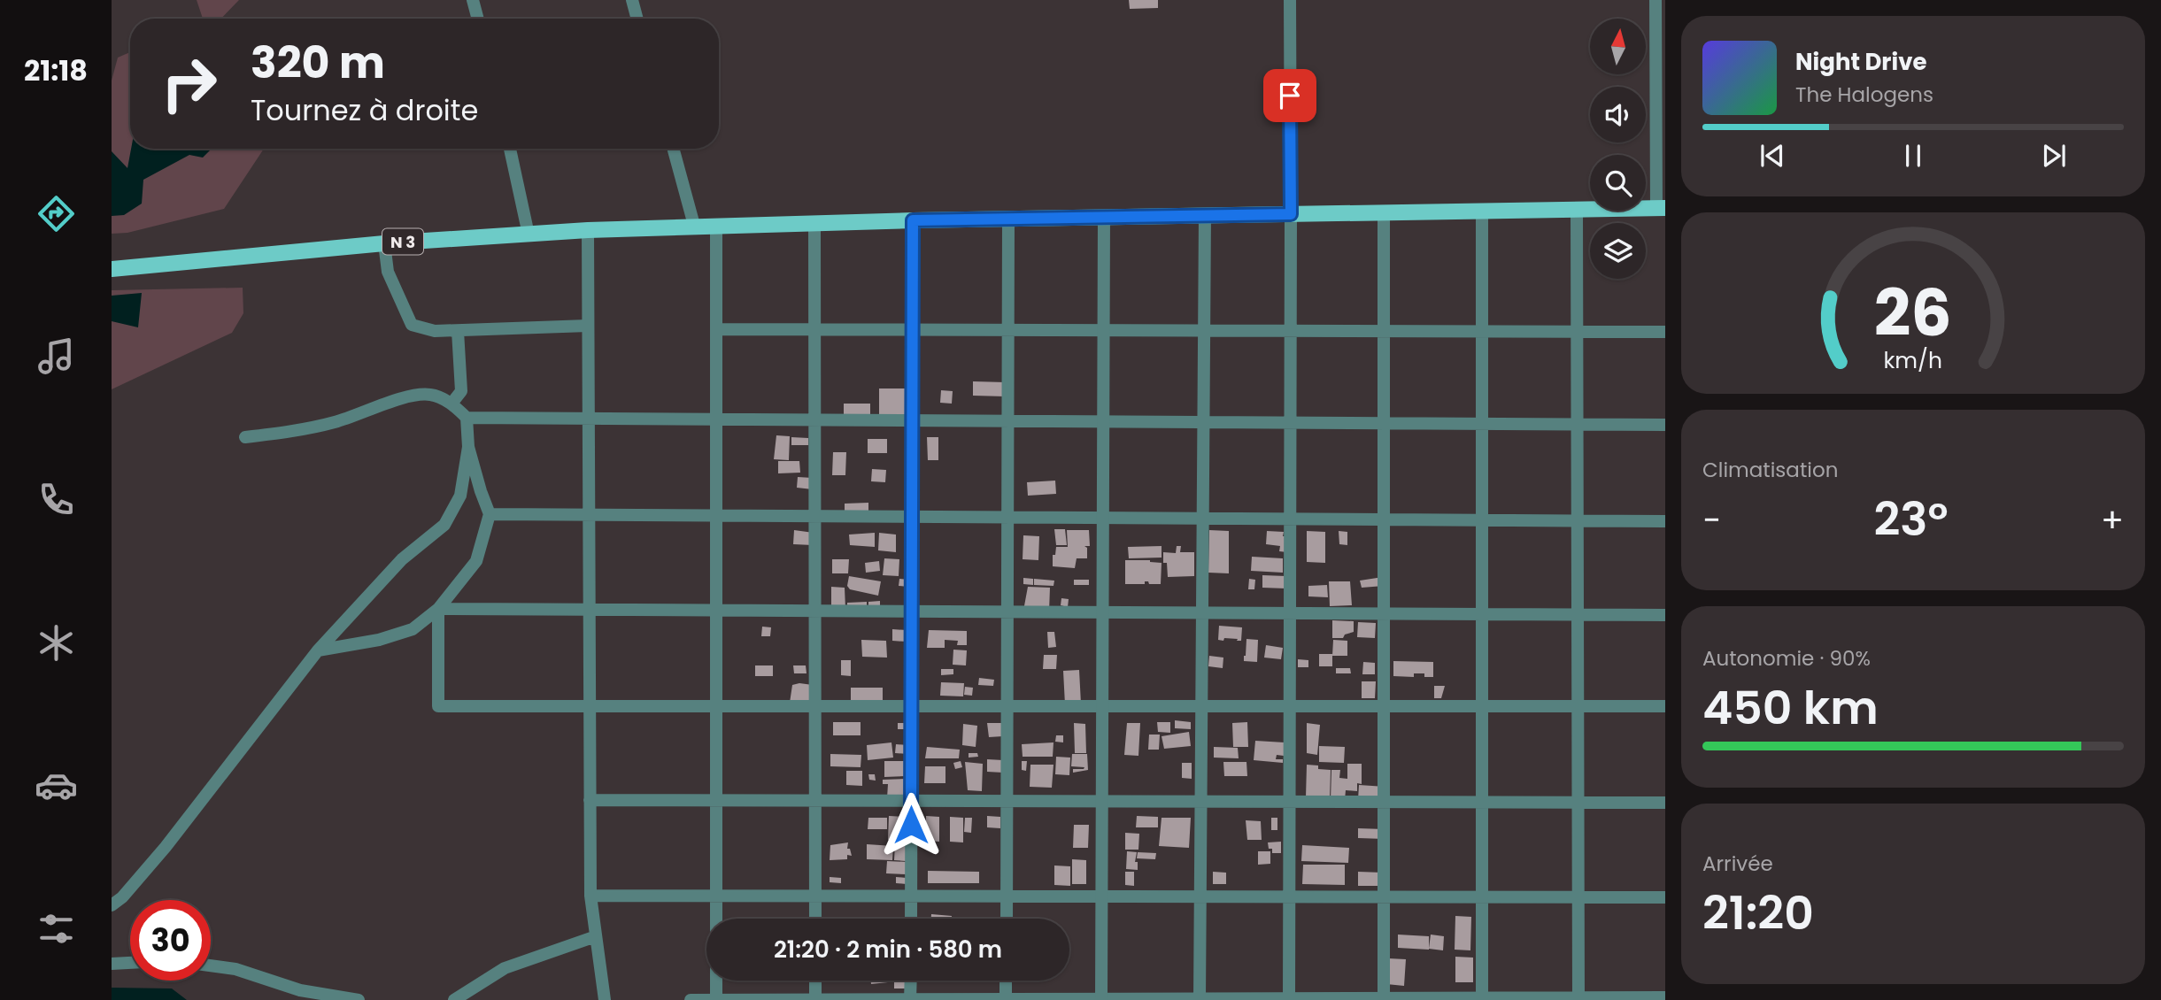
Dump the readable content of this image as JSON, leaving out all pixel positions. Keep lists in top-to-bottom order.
{
  "streets": {
    "main road": ["N 3"]
  },
  "north": "top",
  "page": {
    "tabs": "21:18",
    "turn": ["320 m", "Tournez à droite"],
    "song": ["Night Drive", "The Halogens"],
    "tile": [
      "Climatisation",
      ["Autonomie · 90%", "450 km"],
      ["Arrivée", "21:20"]
    ],
    "heat": ["−", "23°", "+"],
    "limit": "30",
    "trip": "21:20 · 2 min · 580 m",
    "gauge": ["26", "km/h"]
  }
}
